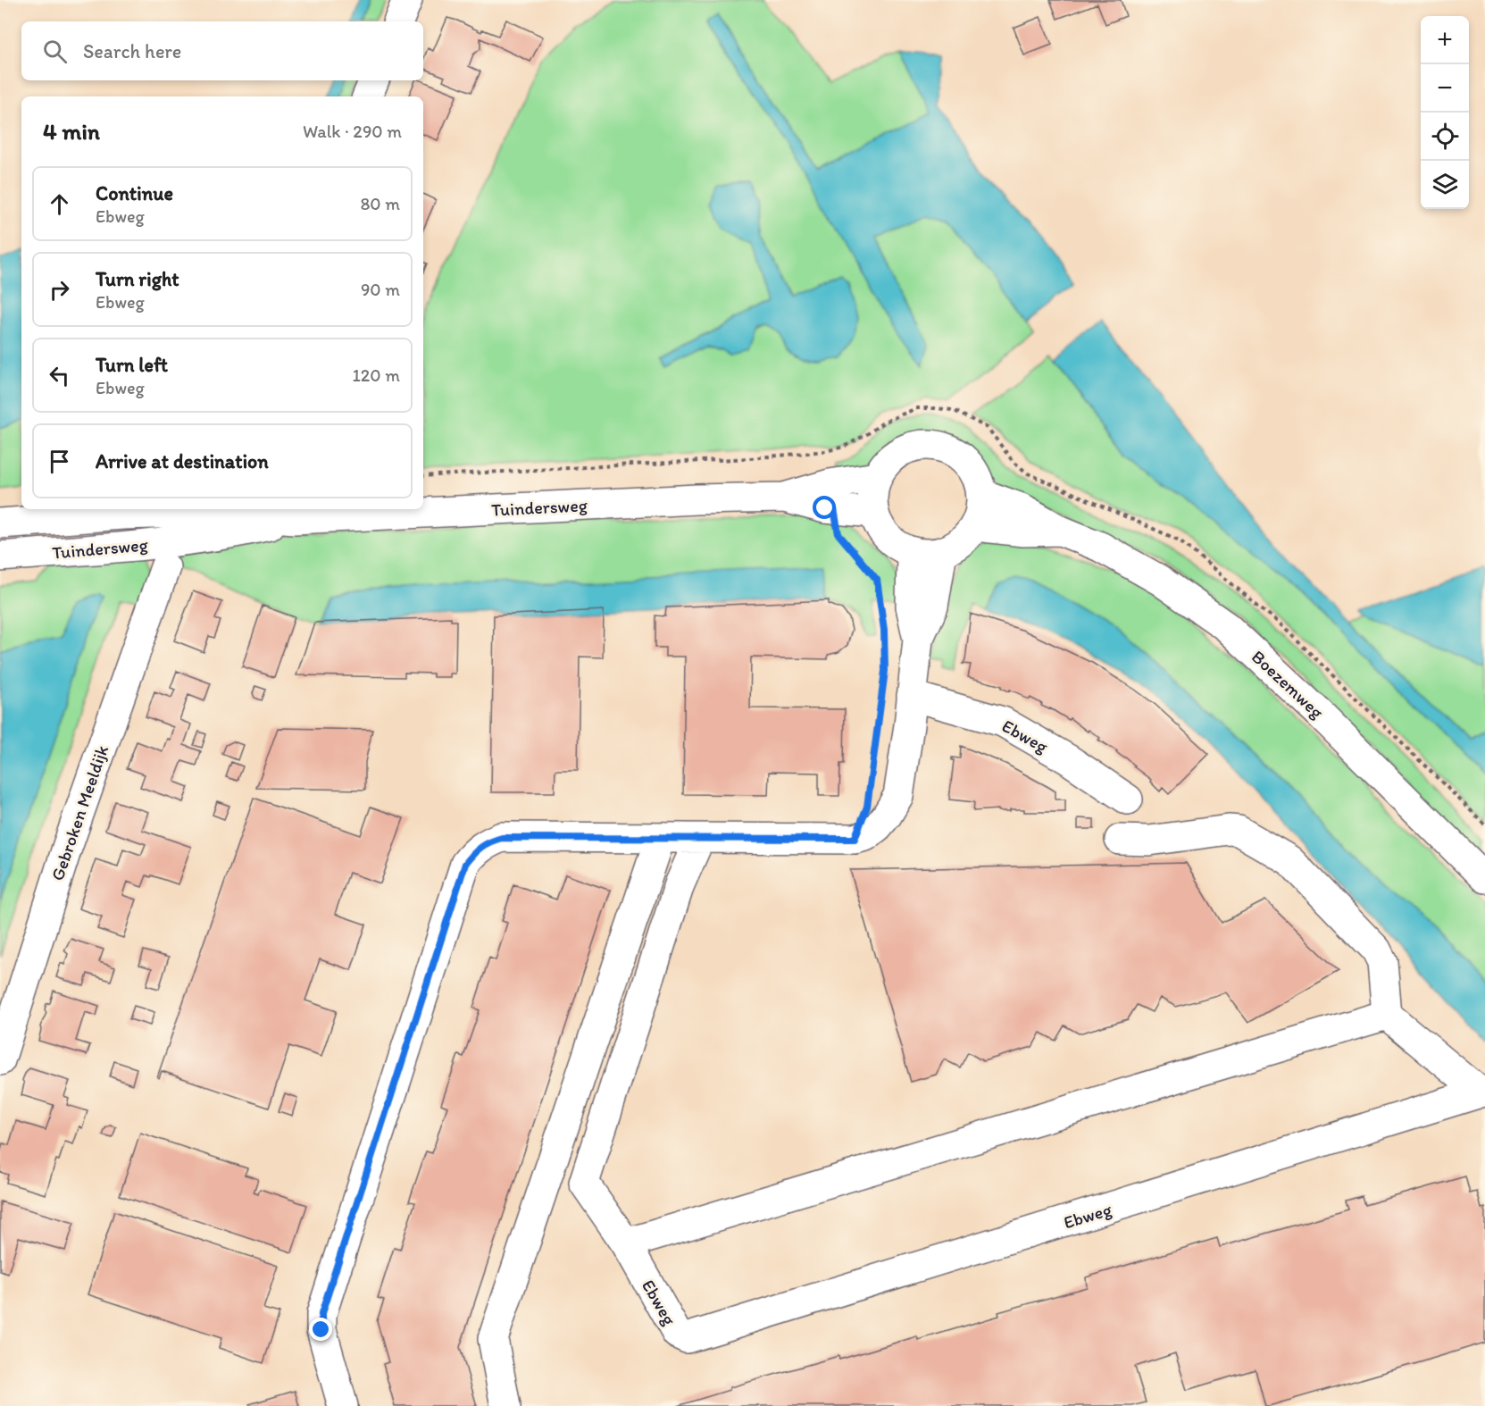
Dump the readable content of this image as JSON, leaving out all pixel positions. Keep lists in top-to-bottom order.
{
  "streets": {
    "main road": [
      "Tuindersweg",
      "Boezemweg",
      "Ebweg",
      "Gebroken Meeldijk"
    ]
  },
  "crossings": [
    ["Tuindersweg", "Boezemweg"]
  ],
  "page": {
    "map_buttons": ["+", "−"],
    "search": "Search here",
    "heading": ["4 min", "Walk · 290 m"],
    "list": [
      ["Continue", "Ebweg", "80 m"],
      ["Turn right", "Ebweg", "90 m"],
      ["Turn left", "Ebweg", "120 m"],
      "Arrive at destination"
    ]
  }
}
